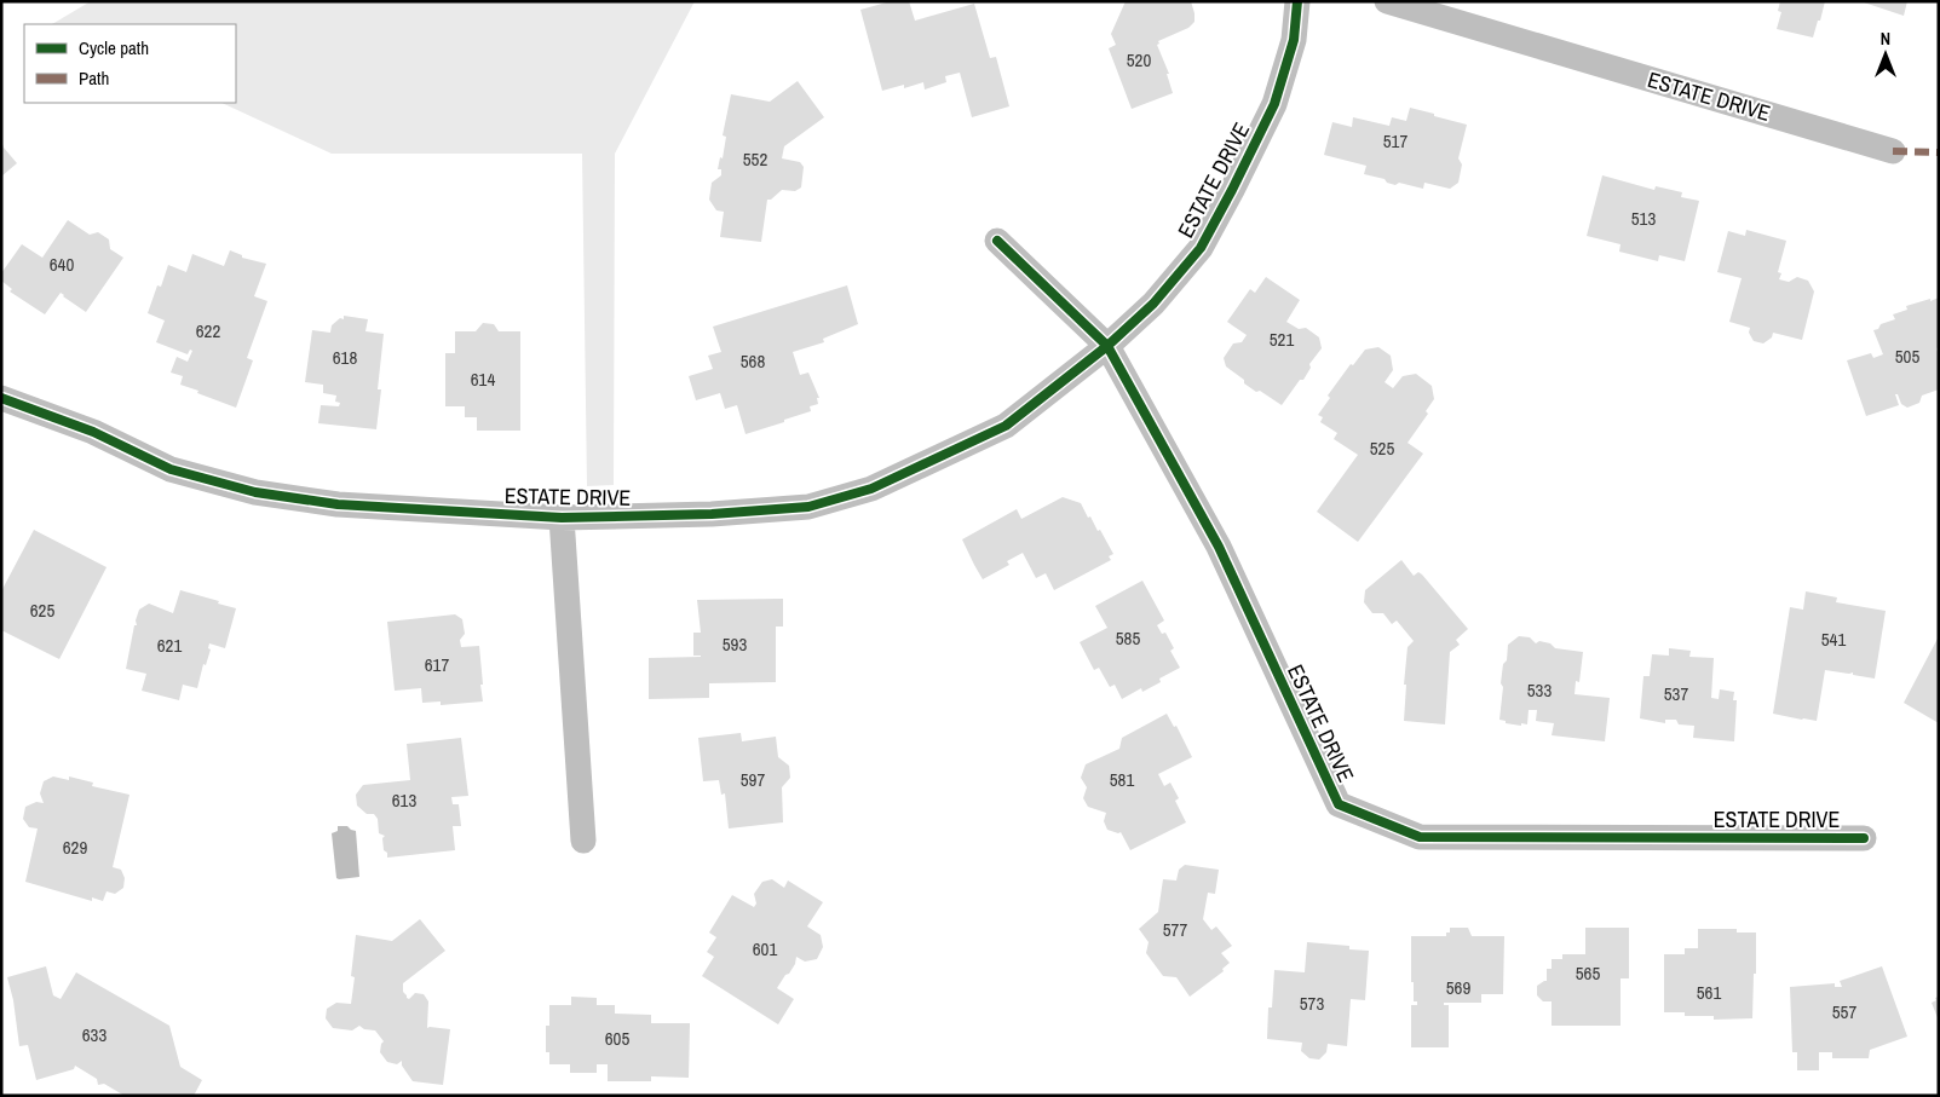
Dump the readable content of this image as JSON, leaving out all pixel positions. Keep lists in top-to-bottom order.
{
  "streets": {
    "street": ["ESTATE DRIVE"]
  },
  "house_numbers": [
    "520",
    "517",
    "552",
    "513",
    "640",
    "622",
    "521",
    "505",
    "618",
    "568",
    "614",
    "525",
    "625",
    "585",
    "541",
    "593",
    "621",
    "617",
    "533",
    "537",
    "597",
    "581",
    "613",
    "629",
    "577",
    "601",
    "565",
    "569",
    "561",
    "573",
    "557",
    "633",
    "605"
  ],
  "legend": ["Cycle path", "Path"],
  "north": "top"
}
